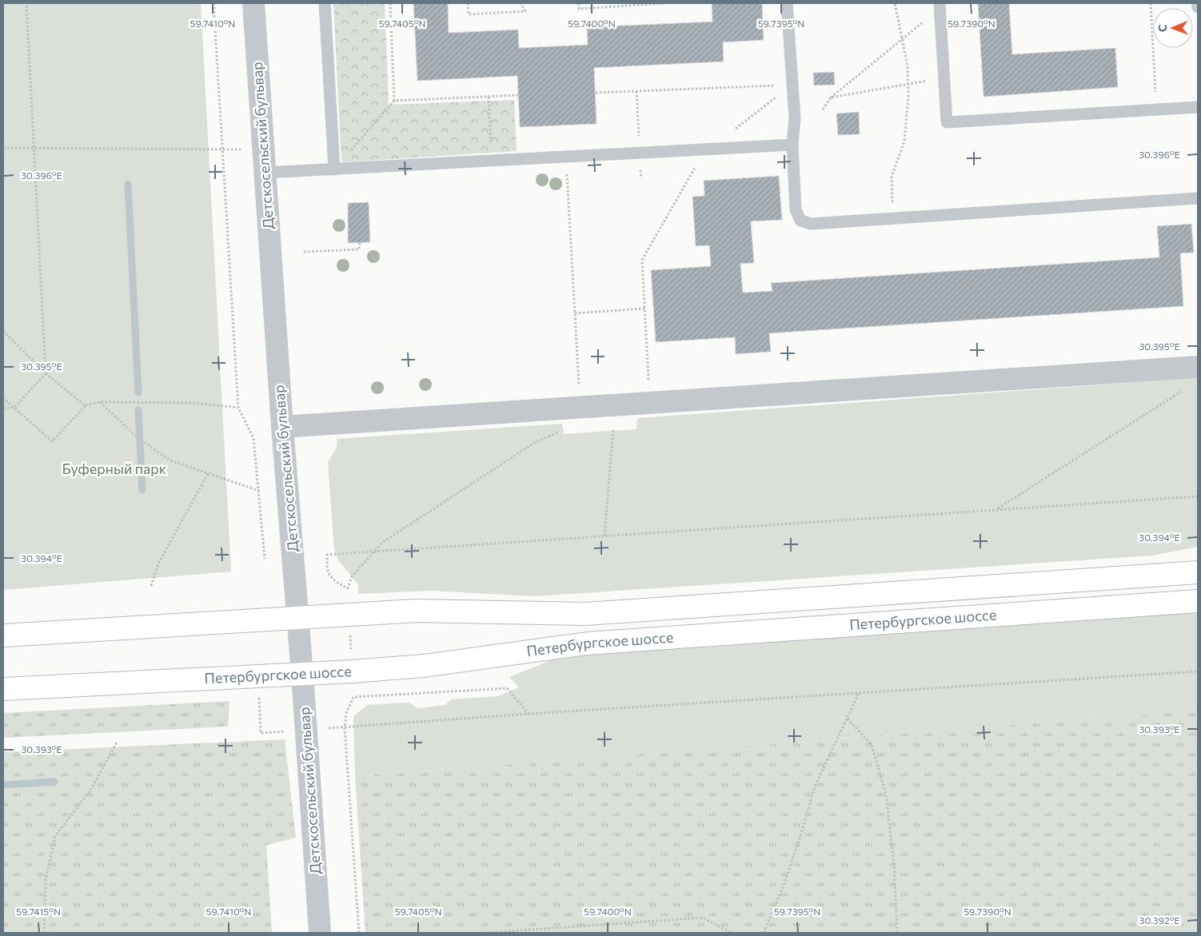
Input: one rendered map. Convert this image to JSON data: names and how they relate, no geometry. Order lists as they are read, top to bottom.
{
  "streets": {
    "main road": ["Петербургское шоссе"],
    "street": ["Детскосельский бульвар"]
  },
  "crossings": [
    ["Детскосельский бульвар", "Петербургское шоссе"]
  ],
  "parks": ["Буферный парк"],
  "north": "left",
  "coordinates": [
    "59.7410°N",
    "59.7405°N",
    "59.7400°N",
    "59.7395°N",
    "59.7390°N",
    "30.396°E",
    "30.395°E",
    "30.394°E",
    "30.393°E",
    "59.7415°N",
    "30.392°E"
  ]
}
